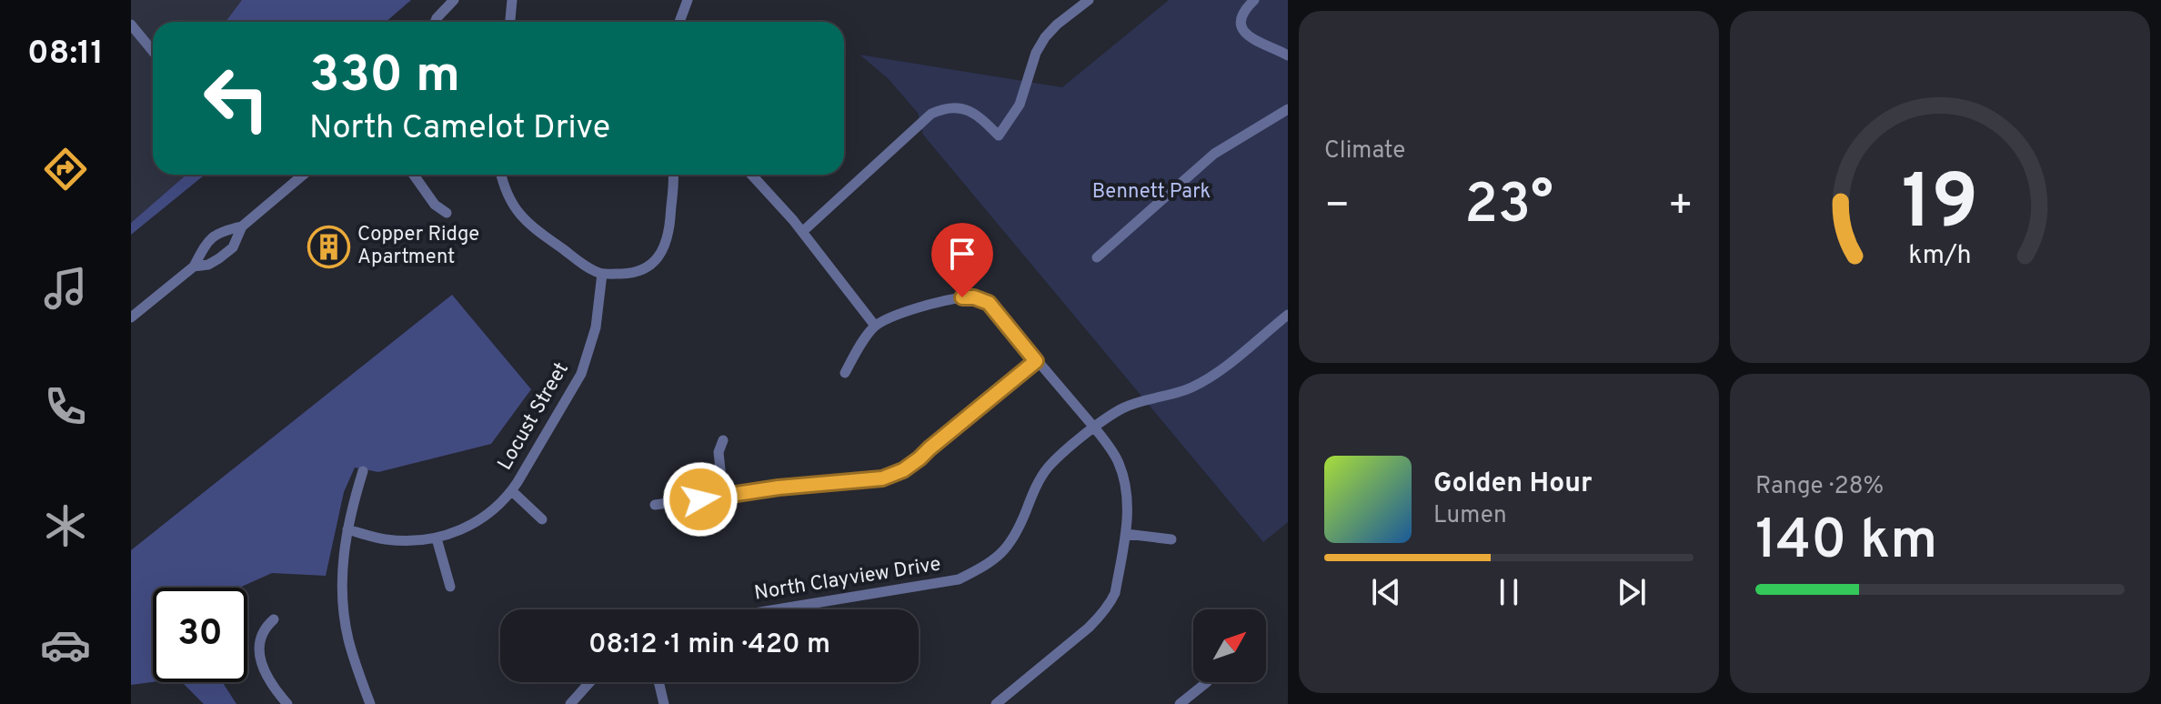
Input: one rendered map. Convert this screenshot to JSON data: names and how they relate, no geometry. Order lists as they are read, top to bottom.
{
  "streets": {
    "street": ["Locust Street", "North Clayview Drive"]
  },
  "parks": ["Bennett Park"],
  "places": {
    "building": ["Copper Ridge Apartment"]
  },
  "north": "top right",
  "page": {
    "tabs": "08:11",
    "tile": [
      "Climate",
      ["Range · 28%", "140 km"]
    ],
    "turn": ["330 m", "North Camelot Drive"],
    "heat": ["−", "23°", "+"],
    "song": ["Golden Hour", "Lumen"],
    "limit": "30",
    "trip": "08:12 · 1 min · 420 m",
    "gauge": ["19", "km/h"]
  }
}
